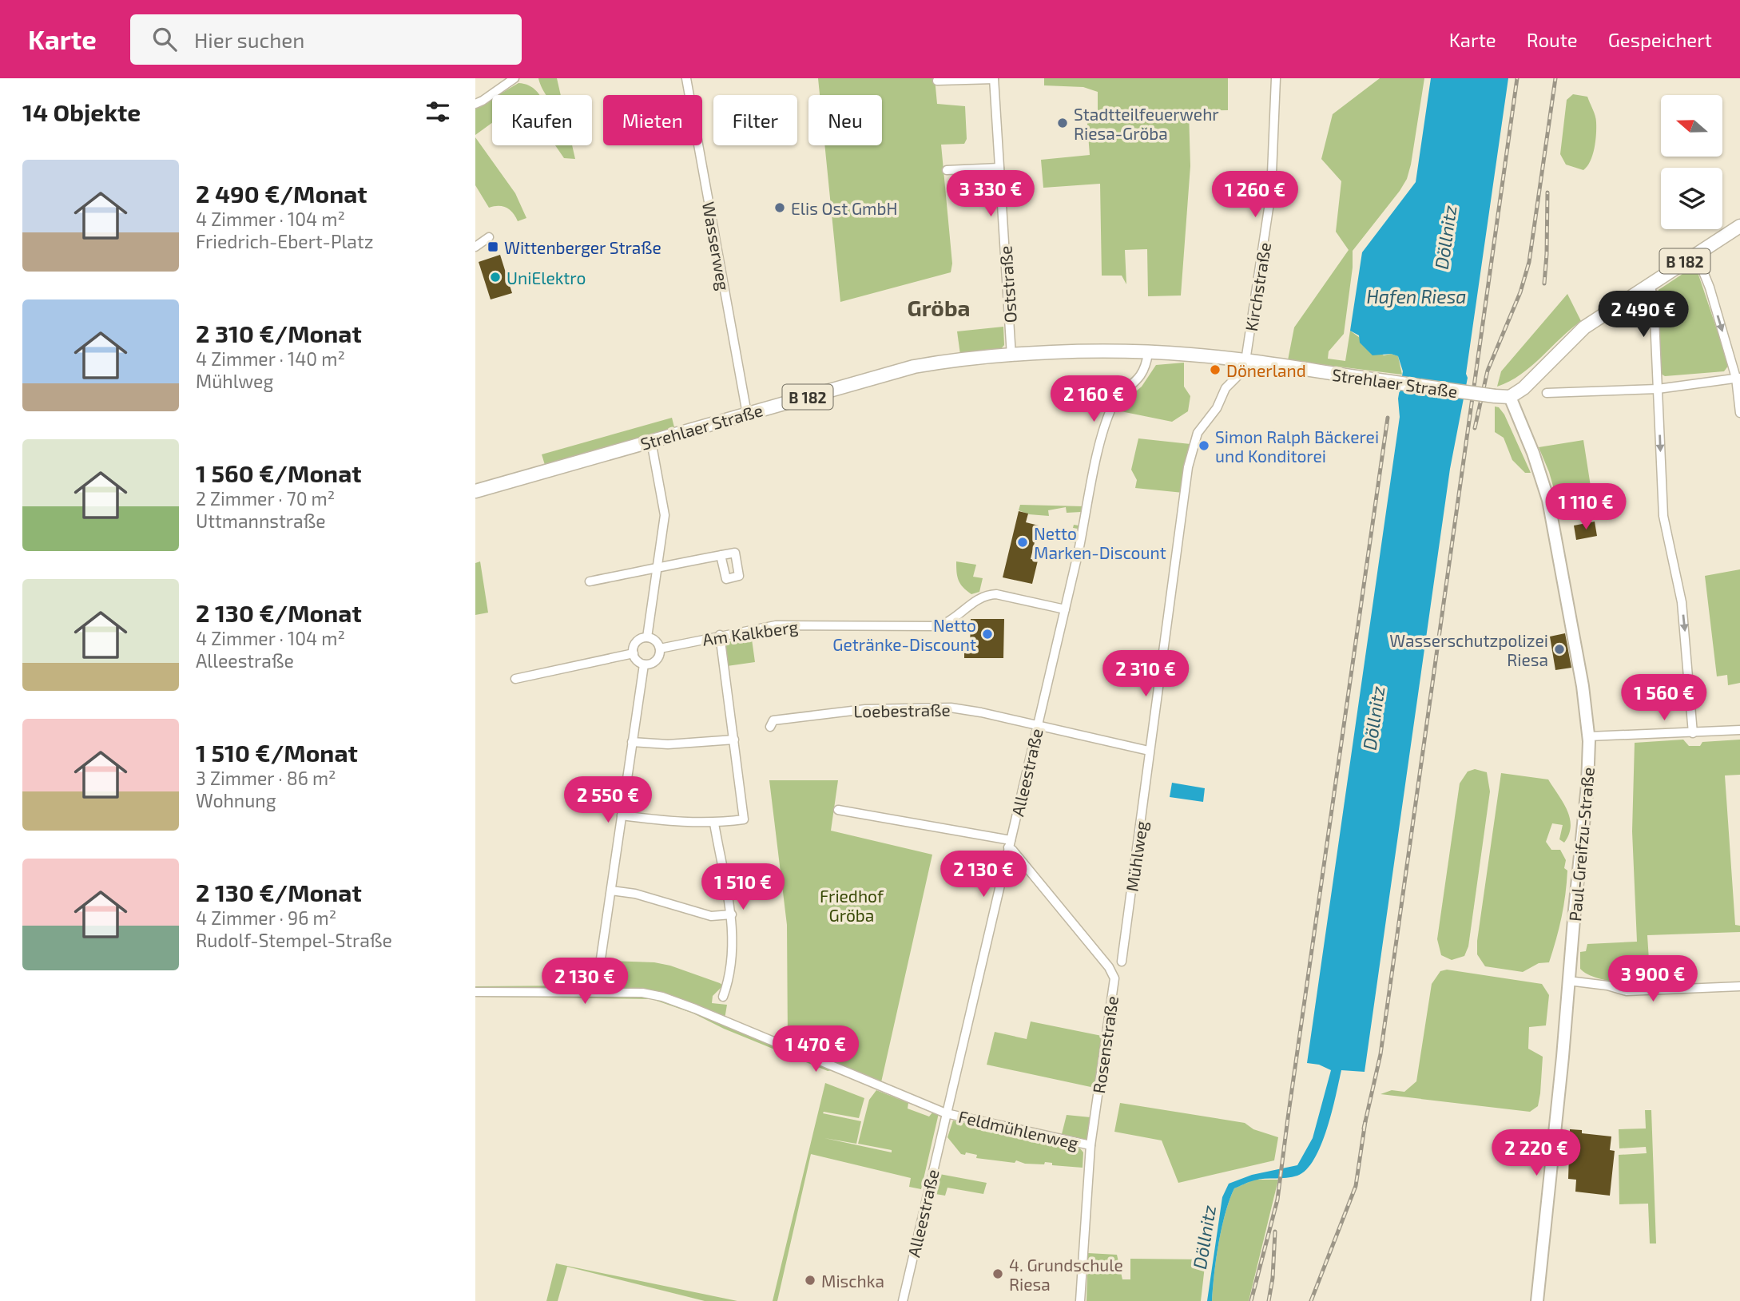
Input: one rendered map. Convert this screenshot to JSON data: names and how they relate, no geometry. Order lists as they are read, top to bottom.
{
  "streets": {
    "main road": ["B 182", "Strehlaer Straße", "Paul-Greifzu-Straße"],
    "street": [
      "Wasserweg",
      "Oststraße",
      "Kirchstraße",
      "Am Kalkberg",
      "Loebestraße",
      "Alleestraße",
      "Mühlweg",
      "Rosenstraße",
      "Feldmühlenweg"
    ]
  },
  "crossings": [
    ["Wasserweg", "Strehlaer Straße"],
    ["B 182", "Strehlaer Straße"],
    ["B 182", "Paul-Greifzu-Straße"],
    ["Oststraße", "Strehlaer Straße"],
    ["Kirchstraße", "Strehlaer Straße"],
    ["Kirchstraße", "Mühlweg"],
    ["Strehlaer Straße", "Alleestraße"],
    ["Strehlaer Straße", "Paul-Greifzu-Straße"],
    ["Strehlaer Straße", "Mühlweg"],
    ["Am Kalkberg", "Alleestraße"],
    ["Loebestraße", "Alleestraße"],
    ["Alleestraße", "Rosenstraße"],
    ["Alleestraße", "Feldmühlenweg"],
    ["Rosenstraße", "Feldmühlenweg"]
  ],
  "districts": ["Gröba"],
  "water": ["Döllnitz", "Hafen Riesa"],
  "parks": ["Friedhof Gröba"],
  "places": {
    "other": [
      "Stadtteilfeuerwehr Riesa-Gröba",
      "Elis Ost GmbH",
      "UniElektro",
      "Dönerland",
      "Simon Ralph Bäckerei und Konditorei",
      "Netto Marken-Discount",
      "Netto Getränke-Discount",
      "Wasserschutzpolizei Riesa",
      "4. Grundschule Riesa",
      "Mischka"
    ],
    "transit": ["Wittenberger Straße"]
  },
  "north": "left",
  "page": {
    "header": "Karte",
    "search": "Hier suchen",
    "nav": ["Karte", "Route", "Gespeichert"],
    "heading": "14 Objekte",
    "chip": [
      "Kaufen",
      "Mieten",
      "Filter",
      "Neu"
    ],
    "list": [
      {
        "name": "2 490 €/Monat",
        "note": "4 Zimmer · 104 m² · Friedrich-Ebert-Platz"
      },
      {
        "name": "2 310 €/Monat",
        "note": "4 Zimmer · 140 m² · Mühlweg"
      },
      {
        "name": "1 560 €/Monat",
        "note": "2 Zimmer · 70 m² · Uttmannstraße"
      },
      {
        "name": "2 130 €/Monat",
        "note": "4 Zimmer · 104 m² · Alleestraße"
      },
      {
        "name": "1 510 €/Monat",
        "note": "3 Zimmer · 86 m² · Wohnung"
      },
      {
        "name": "2 130 €/Monat",
        "note": "4 Zimmer · 96 m² · Rudolf-Stempel-Straße"
      }
    ],
    "price": [
      "3 330 €",
      "1 260 €",
      "2 490 €",
      "2 160 €",
      "1 110 €",
      "2 310 €",
      "1 560 €",
      "2 550 €",
      "2 130 €",
      "1 510 €",
      "3 900 €",
      "2 130 €",
      "1 470 €",
      "2 220 €"
    ]
  }
}
